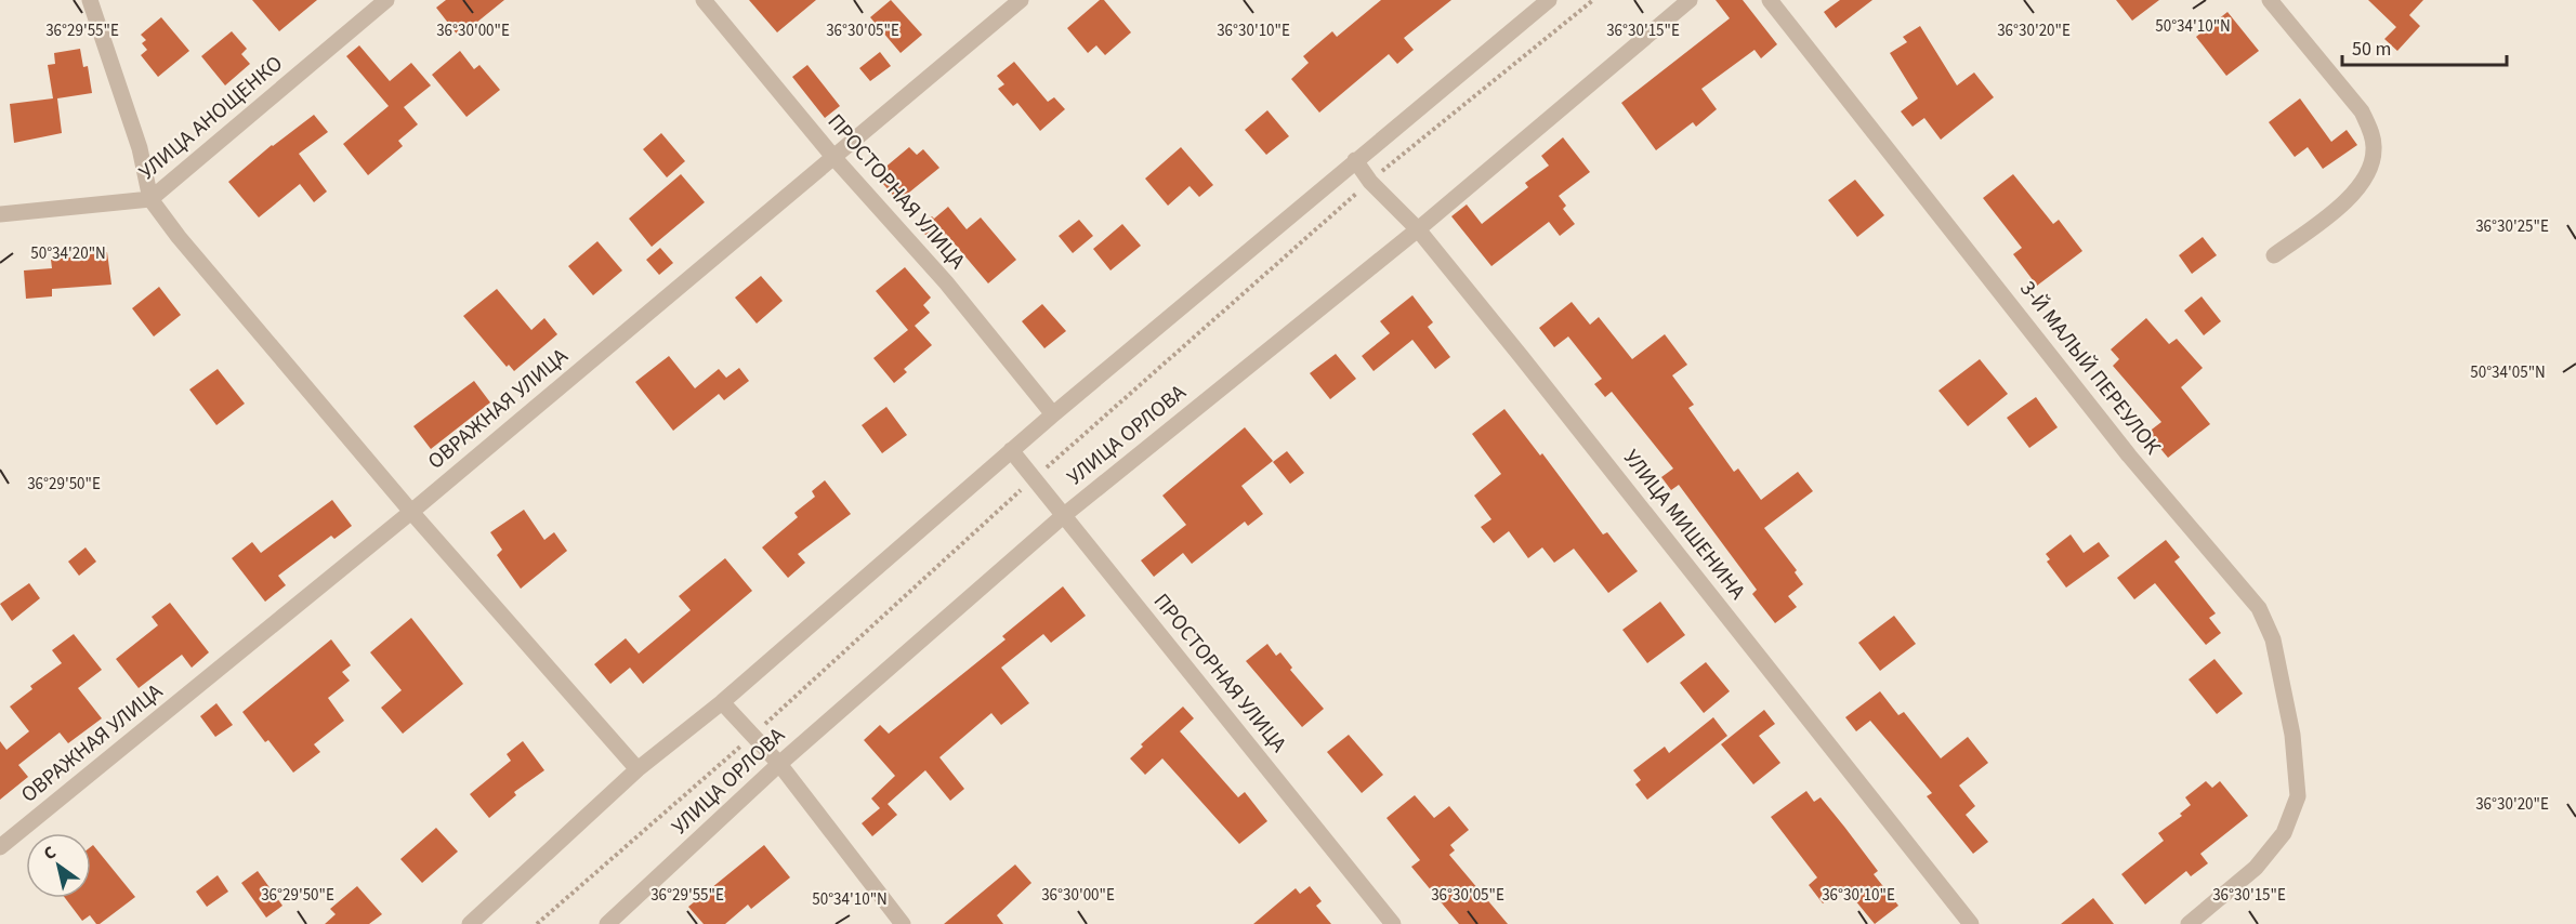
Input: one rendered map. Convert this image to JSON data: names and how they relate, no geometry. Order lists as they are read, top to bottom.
{
  "streets": {
    "street": [
      "УЛИЦА АНОЩЕНКО",
      "ПРОСТОРНАЯ УЛИЦА",
      "3-Й МАЛЫЙ ПЕРЕУЛОК",
      "ОВРАЖНАЯ УЛИЦА",
      "УЛИЦА ОРЛОВА",
      "УЛИЦА МИШЕНИНА"
    ]
  },
  "crossings": [
    ["ПРОСТОРНАЯ УЛИЦА", "ОВРАЖНАЯ УЛИЦА"],
    ["ПРОСТОРНАЯ УЛИЦА", "УЛИЦА ОРЛОВА"],
    ["УЛИЦА ОРЛОВА", "УЛИЦА МИШЕНИНА"]
  ],
  "scale_bar": "50 m",
  "north": "top left",
  "coordinates": [
    "50°34'10\"N",
    "36°29'55\"E",
    "36°30'00\"E",
    "36°30'05\"E",
    "36°30'10\"E",
    "36°30'15\"E",
    "36°30'20\"E",
    "36°30'25\"E",
    "50°34'20\"N",
    "50°34'05\"N",
    "36°29'50\"E"
  ]
}
